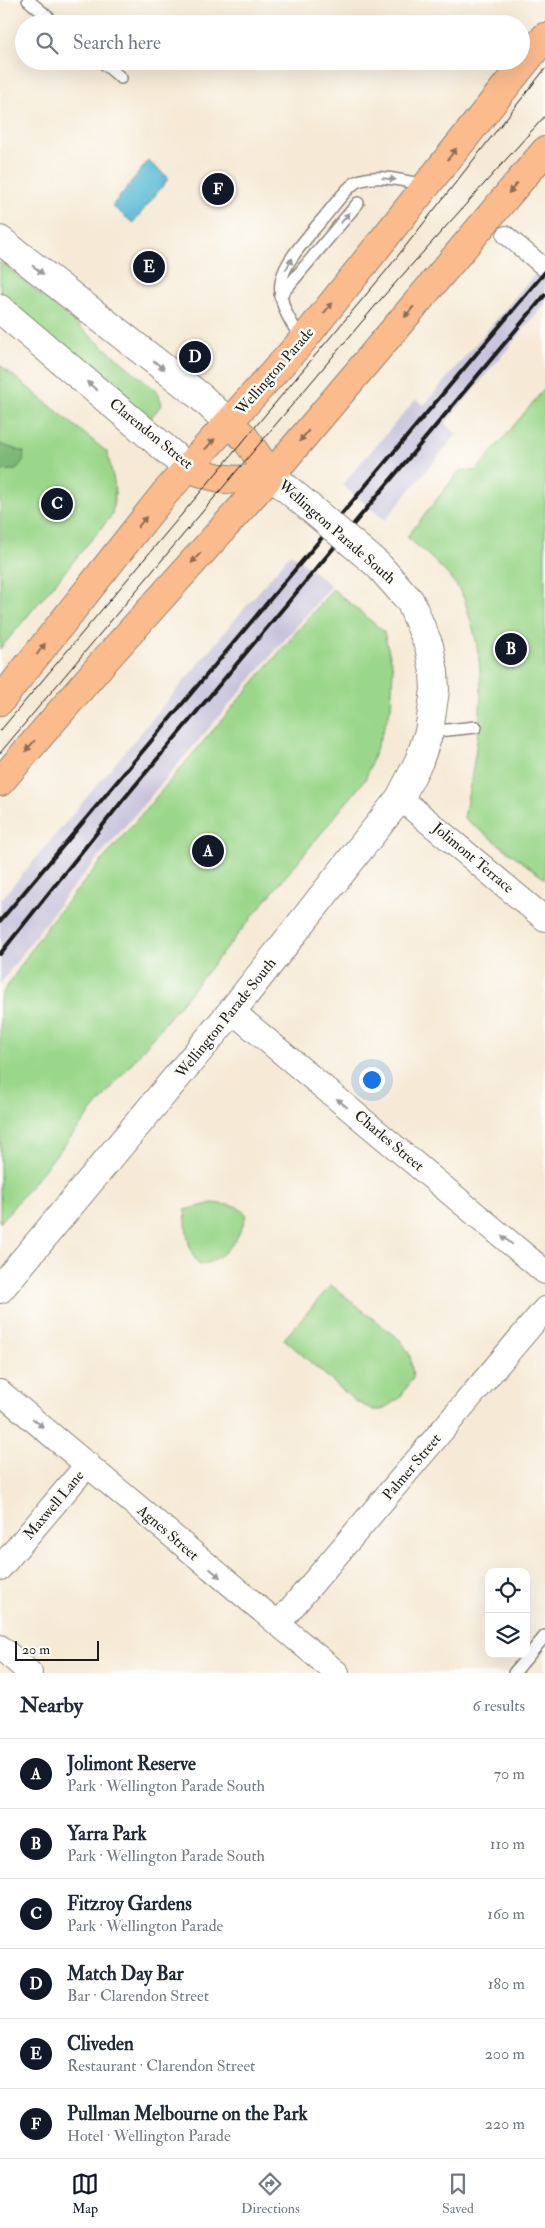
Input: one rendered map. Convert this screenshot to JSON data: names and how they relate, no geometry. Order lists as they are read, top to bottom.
{
  "streets": {
    "main road": ["Wellington Parade", "Clarendon Street"],
    "street": [
      "Wellington Parade South",
      "Jolimont Terrace",
      "Charles Street",
      "Palmer Street",
      "Maxwell Lane",
      "Agnes Street"
    ]
  },
  "crossings": [
    ["Wellington Parade", "Clarendon Street"],
    ["Clarendon Street", "Wellington Parade South"],
    ["Wellington Parade South", "Jolimont Terrace"],
    ["Wellington Parade South", "Charles Street"],
    ["Palmer Street", "Agnes Street"],
    ["Maxwell Lane", "Agnes Street"]
  ],
  "one_way": ["Clarendon Street", "Charles Street", "Agnes Street"],
  "scale_bar": "20 m",
  "page": {
    "search": "Search here",
    "pins": [
      "F",
      "E",
      "D",
      "C",
      "B",
      "A"
    ],
    "scale": "20 m",
    "heading": ["Nearby", "6 results"],
    "list": [
      {
        "mark": "A",
        "name": "Jolimont Reserve",
        "note": "Park · Wellington Parade South",
        "value": "70 m"
      },
      {
        "mark": "B",
        "name": "Yarra Park",
        "note": "Park · Wellington Parade South",
        "value": "110 m"
      },
      {
        "mark": "C",
        "name": "Fitzroy Gardens",
        "note": "Park · Wellington Parade",
        "value": "160 m"
      },
      {
        "mark": "D",
        "name": "Match Day Bar",
        "note": "Bar · Clarendon Street",
        "value": "180 m"
      },
      {
        "mark": "E",
        "name": "Cliveden",
        "note": "Restaurant · Clarendon Street",
        "value": "200 m"
      },
      {
        "mark": "F",
        "name": "Pullman Melbourne on the Park",
        "note": "Hotel · Wellington Parade",
        "value": "220 m"
      }
    ],
    "nav": ["Map", "Directions", "Saved"]
  }
}
